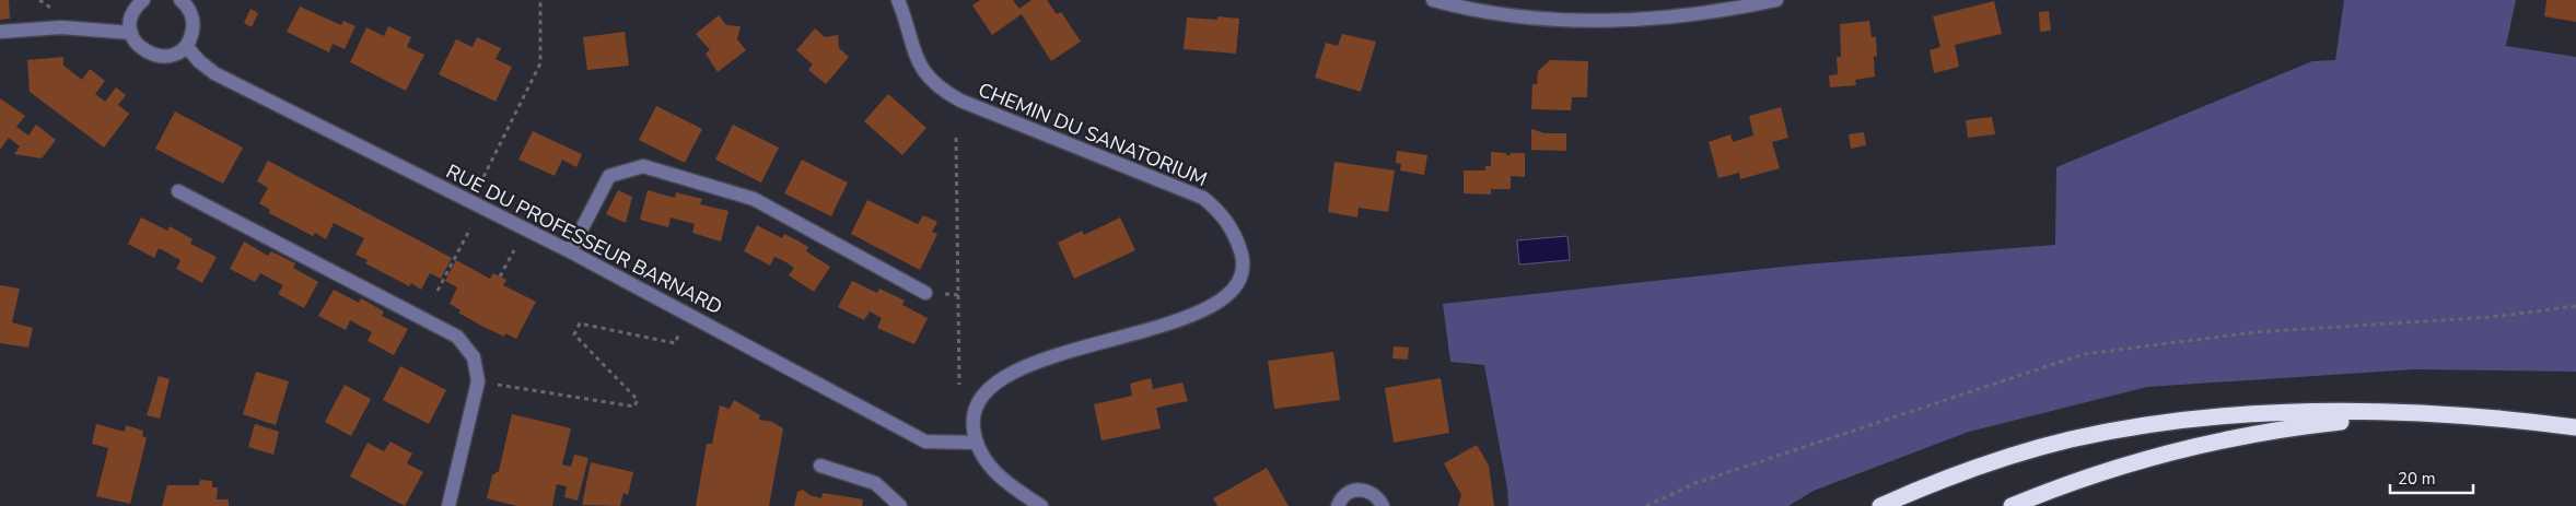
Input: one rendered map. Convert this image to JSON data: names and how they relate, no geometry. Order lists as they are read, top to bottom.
{
  "streets": {
    "street": ["CHEMIN DU SANATORIUM", "RUE DU PROFESSEUR BARNARD"]
  },
  "crossings": [
    ["CHEMIN DU SANATORIUM", "RUE DU PROFESSEUR BARNARD"]
  ],
  "scale_bar": "20 m"
}
